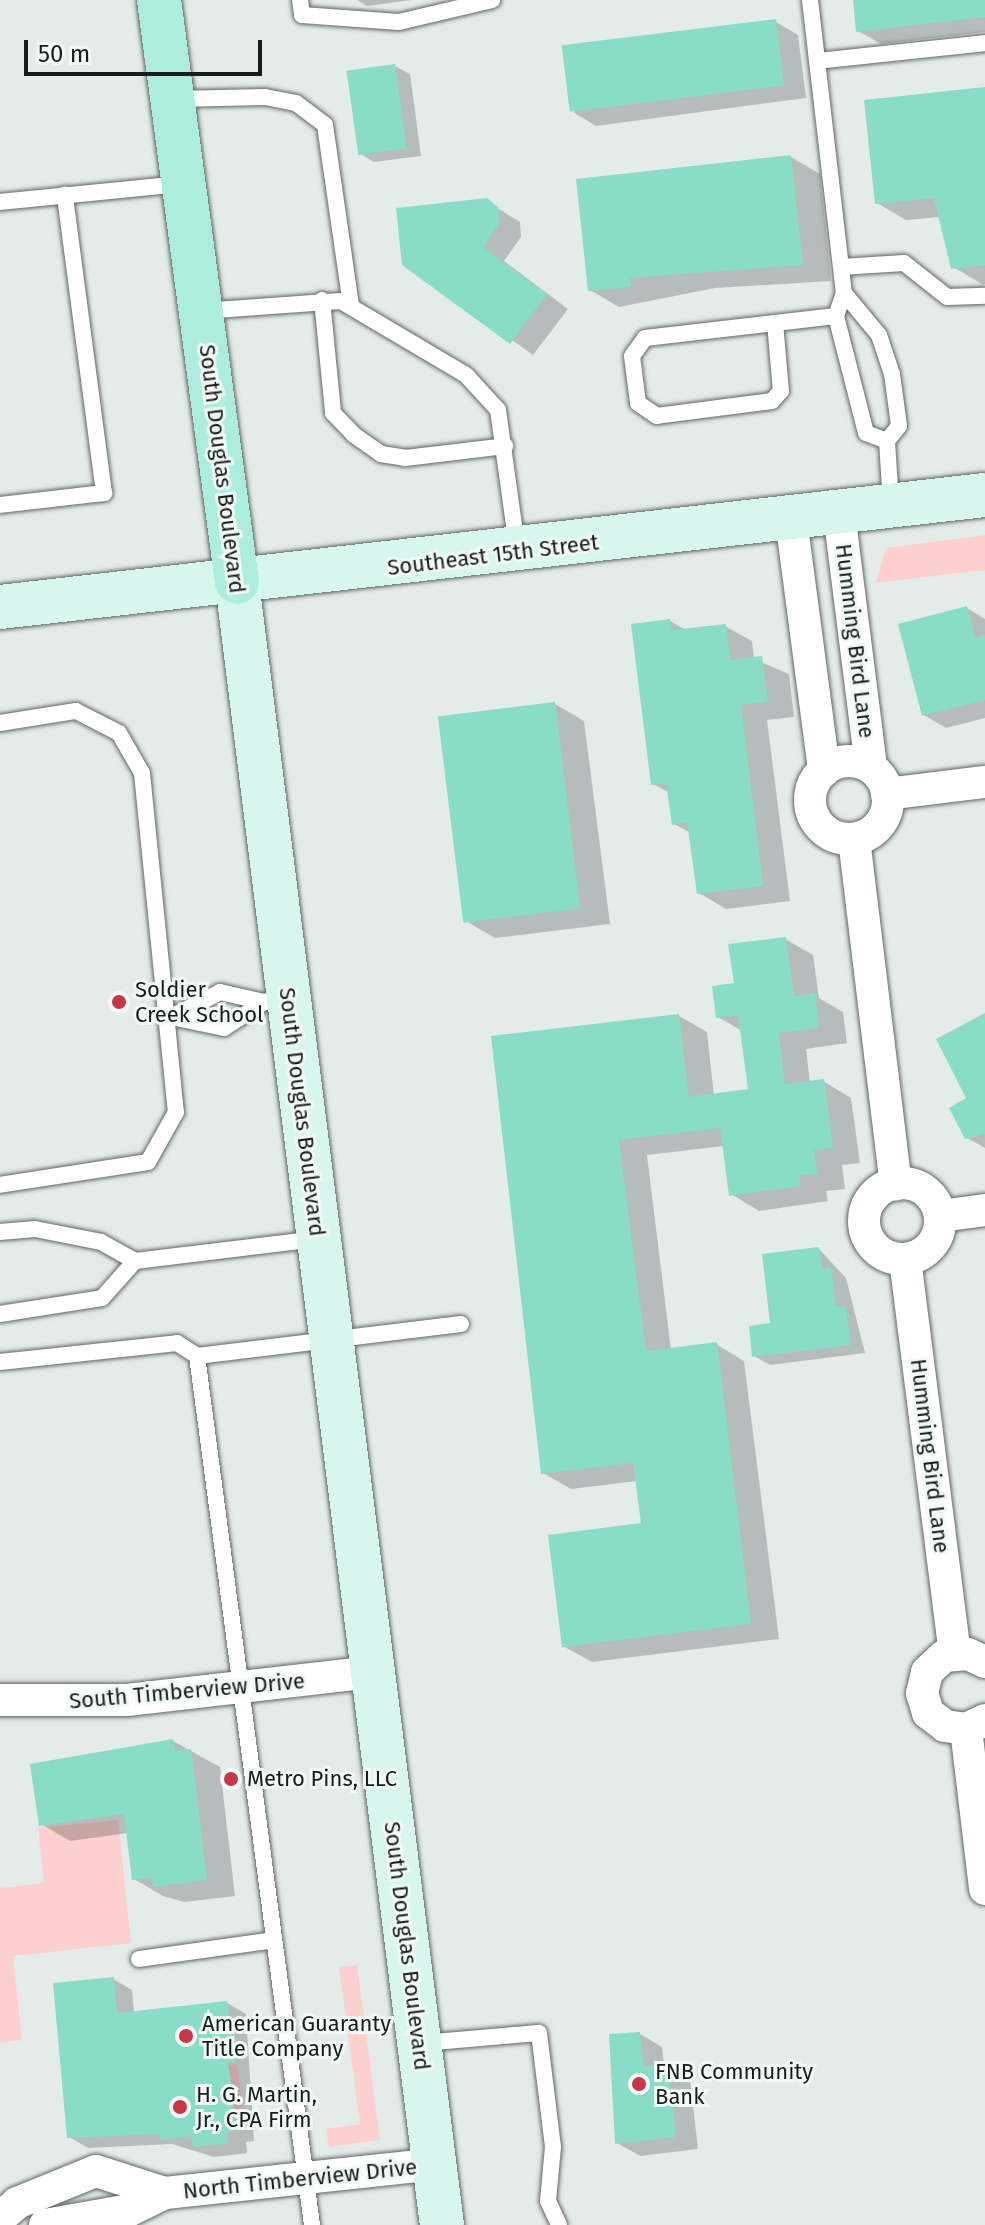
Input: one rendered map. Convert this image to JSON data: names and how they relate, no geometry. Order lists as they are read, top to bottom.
{
  "streets": {
    "main road": ["South Douglas Boulevard", "Southeast 15th Street"],
    "street": ["Humming Bird Lane", "South Timberview Drive", "North Timberview Drive"]
  },
  "crossings": [
    ["South Douglas Boulevard", "Southeast 15th Street"],
    ["South Douglas Boulevard", "South Timberview Drive"],
    ["South Douglas Boulevard", "North Timberview Drive"],
    ["Southeast 15th Street", "Humming Bird Lane"]
  ],
  "places": [
    "Soldier Creek School",
    "Metro Pins, LLC",
    "American Guaranty Title Company",
    "FNB Community Bank",
    "H. G. Martin, Jr., CPA Firm"
  ],
  "scale_bar": "50 m"
}
